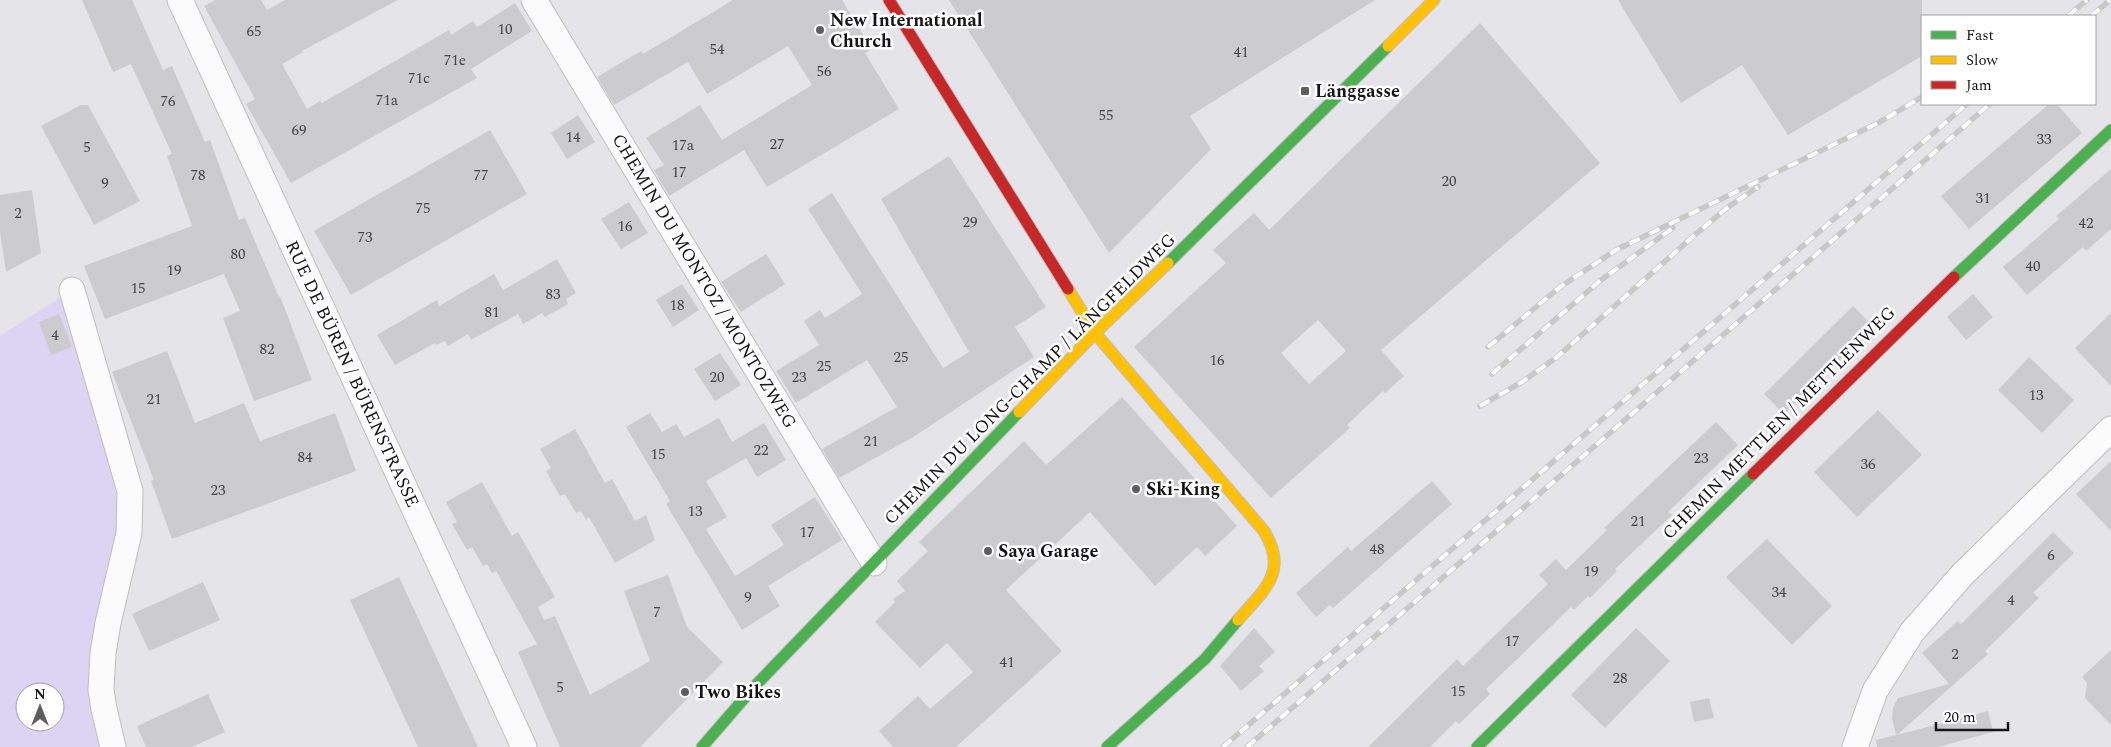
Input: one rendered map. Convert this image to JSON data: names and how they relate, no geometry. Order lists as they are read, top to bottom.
{
  "streets": {
    "street": [
      "CHEMIN DU MONTOZ / MONTOZWEG",
      "RUE DE BÜREN / BÜRENSTRASSE",
      "CHEMIN DU LONG-CHAMP / LÄNGFELDWEG",
      "CHEMIN METTLEN / METTLENWEG"
    ]
  },
  "crossings": [
    ["CHEMIN DU MONTOZ / MONTOZWEG", "CHEMIN DU LONG-CHAMP / LÄNGFELDWEG"]
  ],
  "places": {
    "other": [
      "New International Church",
      "Ski-King",
      "Saya Garage",
      "Two Bikes"
    ],
    "transit": ["Länggasse"]
  },
  "house_numbers": [
    "10",
    "65",
    "54",
    "41",
    "71e",
    "56",
    "71c",
    "71a",
    "76",
    "55",
    "69",
    "14",
    "33",
    "27",
    "17a",
    "5",
    "17",
    "78",
    "77",
    "20",
    "9",
    "31",
    "75",
    "2",
    "29",
    "42",
    "16",
    "73",
    "80",
    "40",
    "19",
    "15",
    "83",
    "18",
    "81",
    "4",
    "82",
    "25",
    "16",
    "25",
    "20",
    "23",
    "13",
    "21",
    "21",
    "22",
    "15",
    "84",
    "23",
    "36",
    "23",
    "13",
    "21",
    "17",
    "48",
    "6",
    "19",
    "34",
    "9",
    "4",
    "7",
    "17",
    "2",
    "41",
    "28",
    "5",
    "15"
  ],
  "legend": ["Fast", "Slow", "Jam"],
  "scale_bar": "20 m",
  "north": "top"
}
